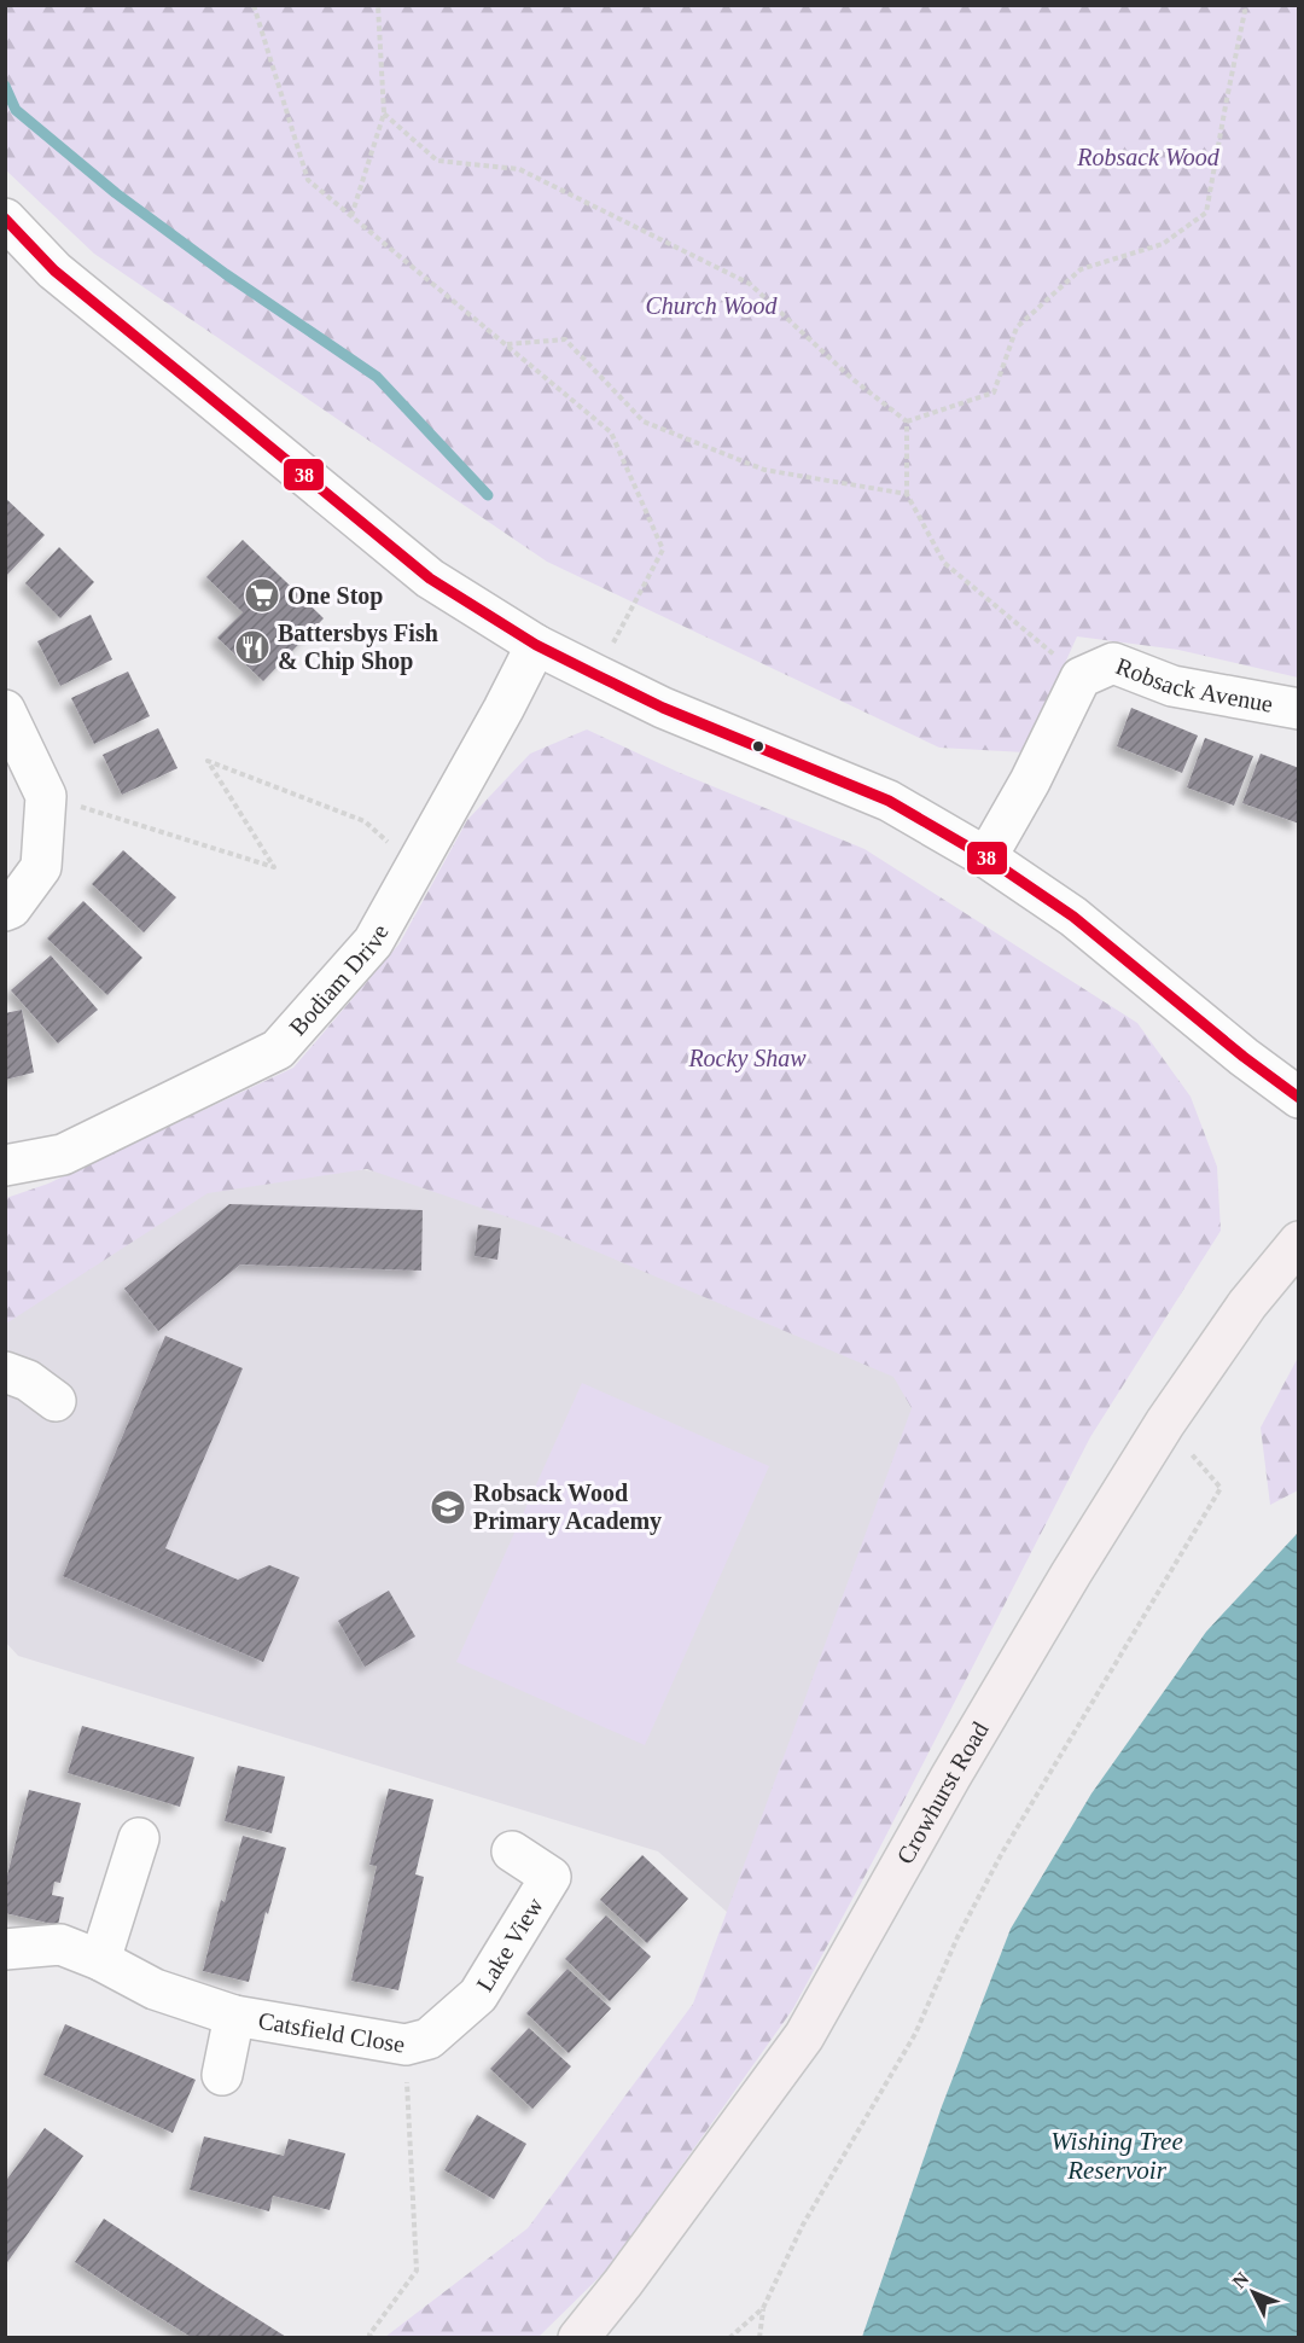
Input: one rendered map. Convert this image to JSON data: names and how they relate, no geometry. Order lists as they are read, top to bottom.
{
  "streets": {
    "main road": ["Crowhurst Road"],
    "street": [
      "Robsack Avenue",
      "Bodiam Drive",
      "Lake View",
      "Catsfield Close"
    ]
  },
  "crossings": [
    ["Lake View", "Catsfield Close"]
  ],
  "water": ["Wishing Tree Reservoir"],
  "parks": ["Robsack Wood", "Church Wood", "Rocky Shaw"],
  "places": {
    "supermarket": ["One Stop"],
    "restaurant": ["Battersbys Fish & Chip Shop"],
    "school or university": ["Robsack Wood Primary Academy"]
  },
  "lines": ["transit line 38"],
  "north": "top left"
}
